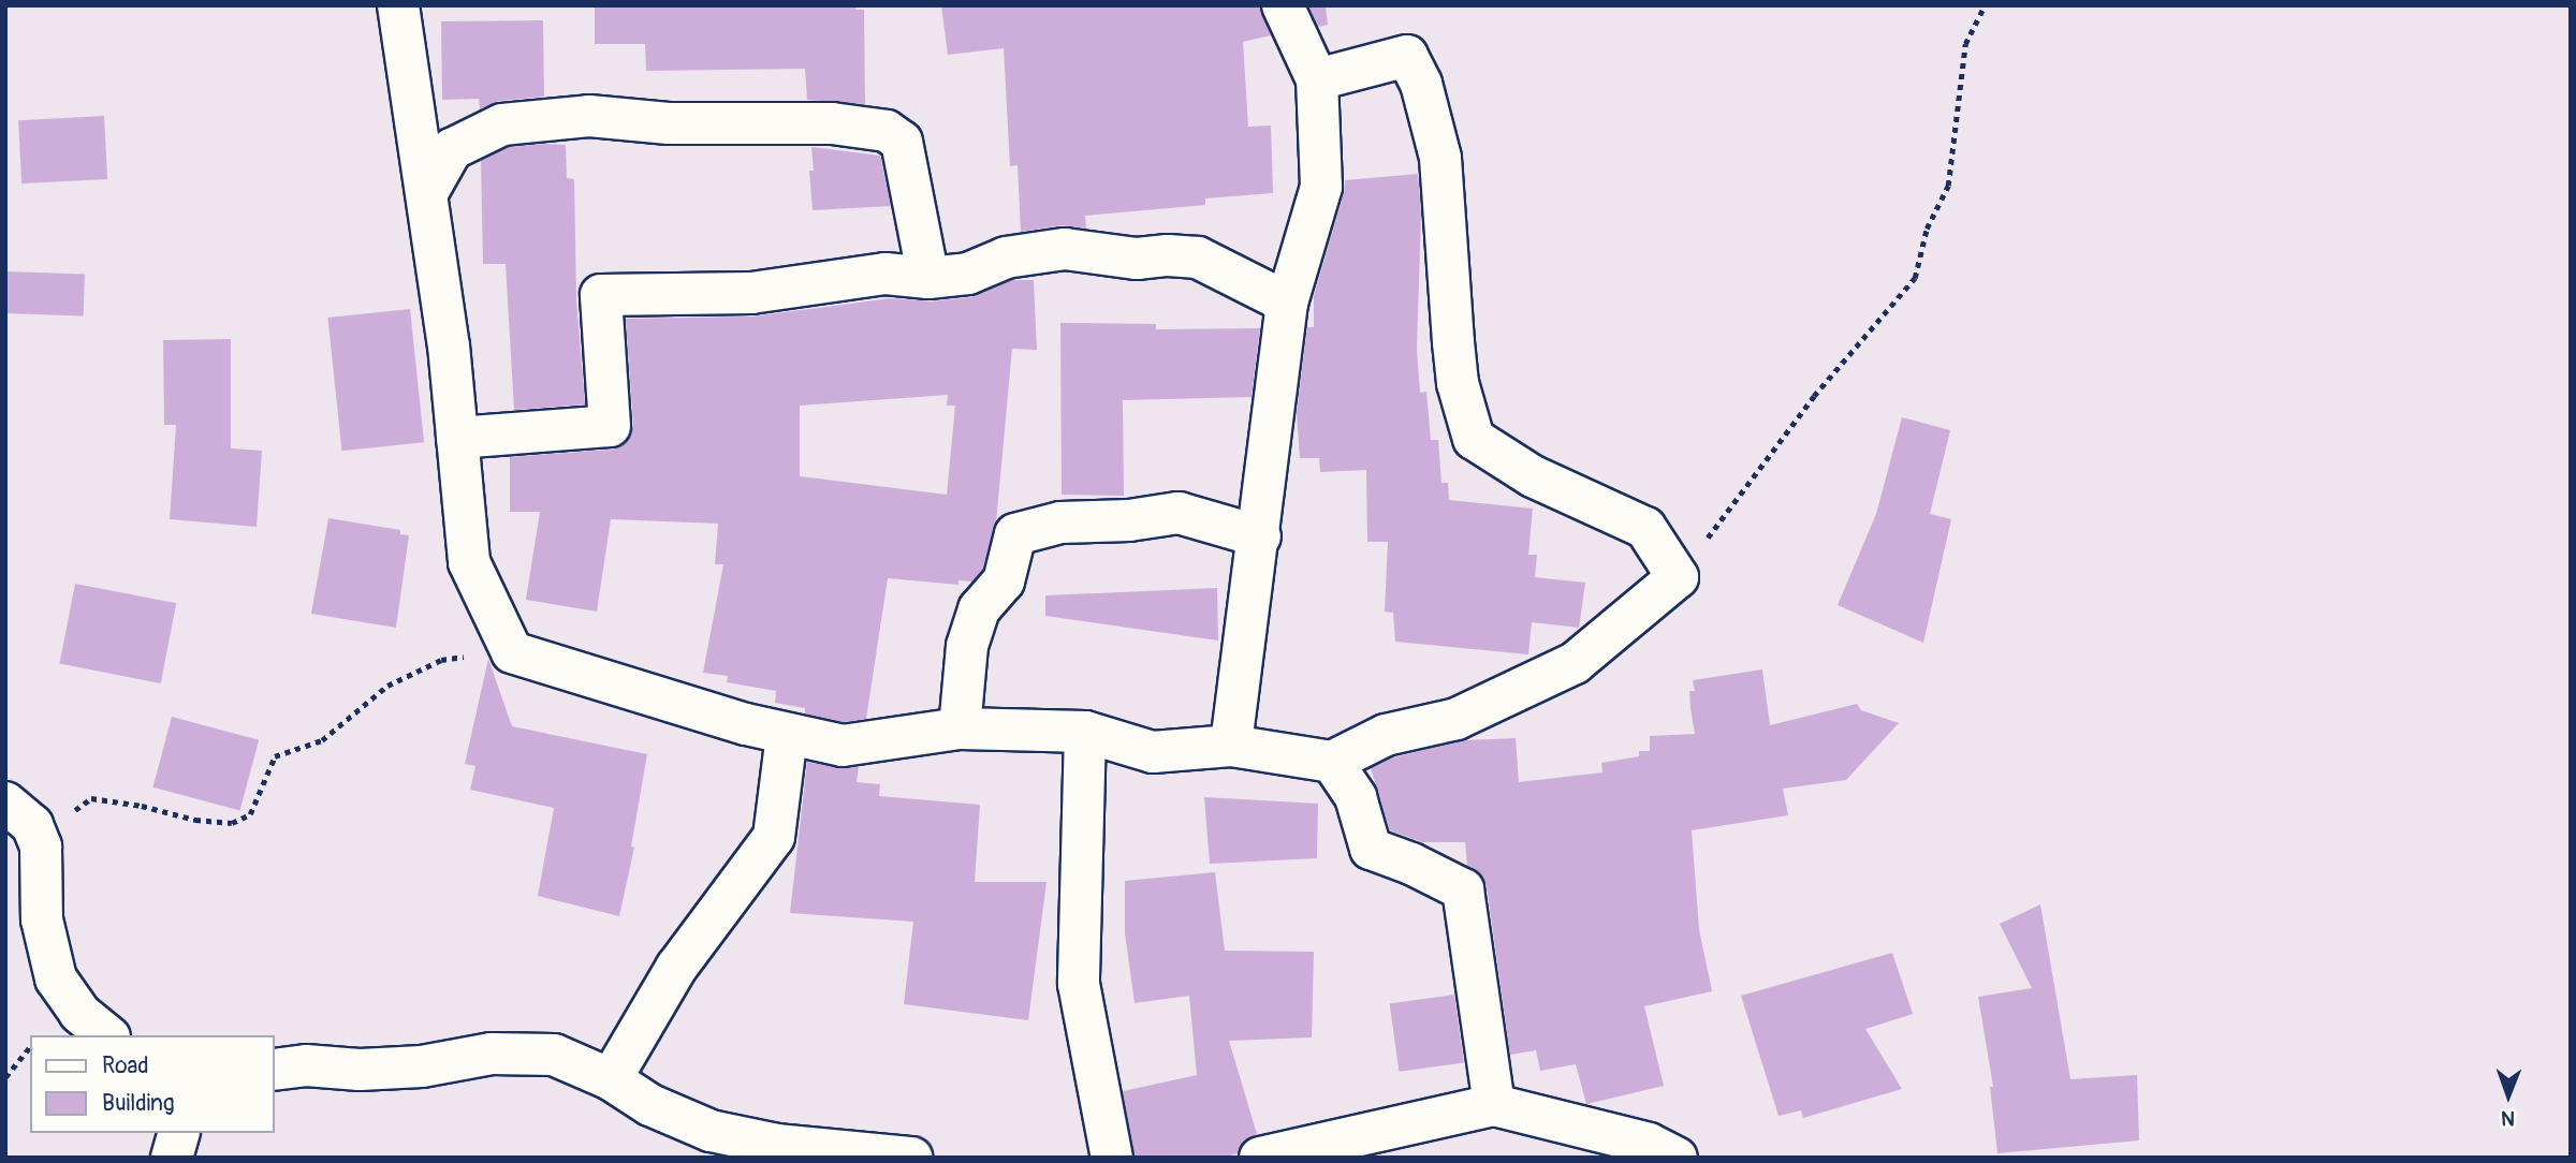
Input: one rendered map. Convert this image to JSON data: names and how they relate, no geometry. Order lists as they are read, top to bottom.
{
  "legend": ["Road", "Building"],
  "north": "bottom"
}
